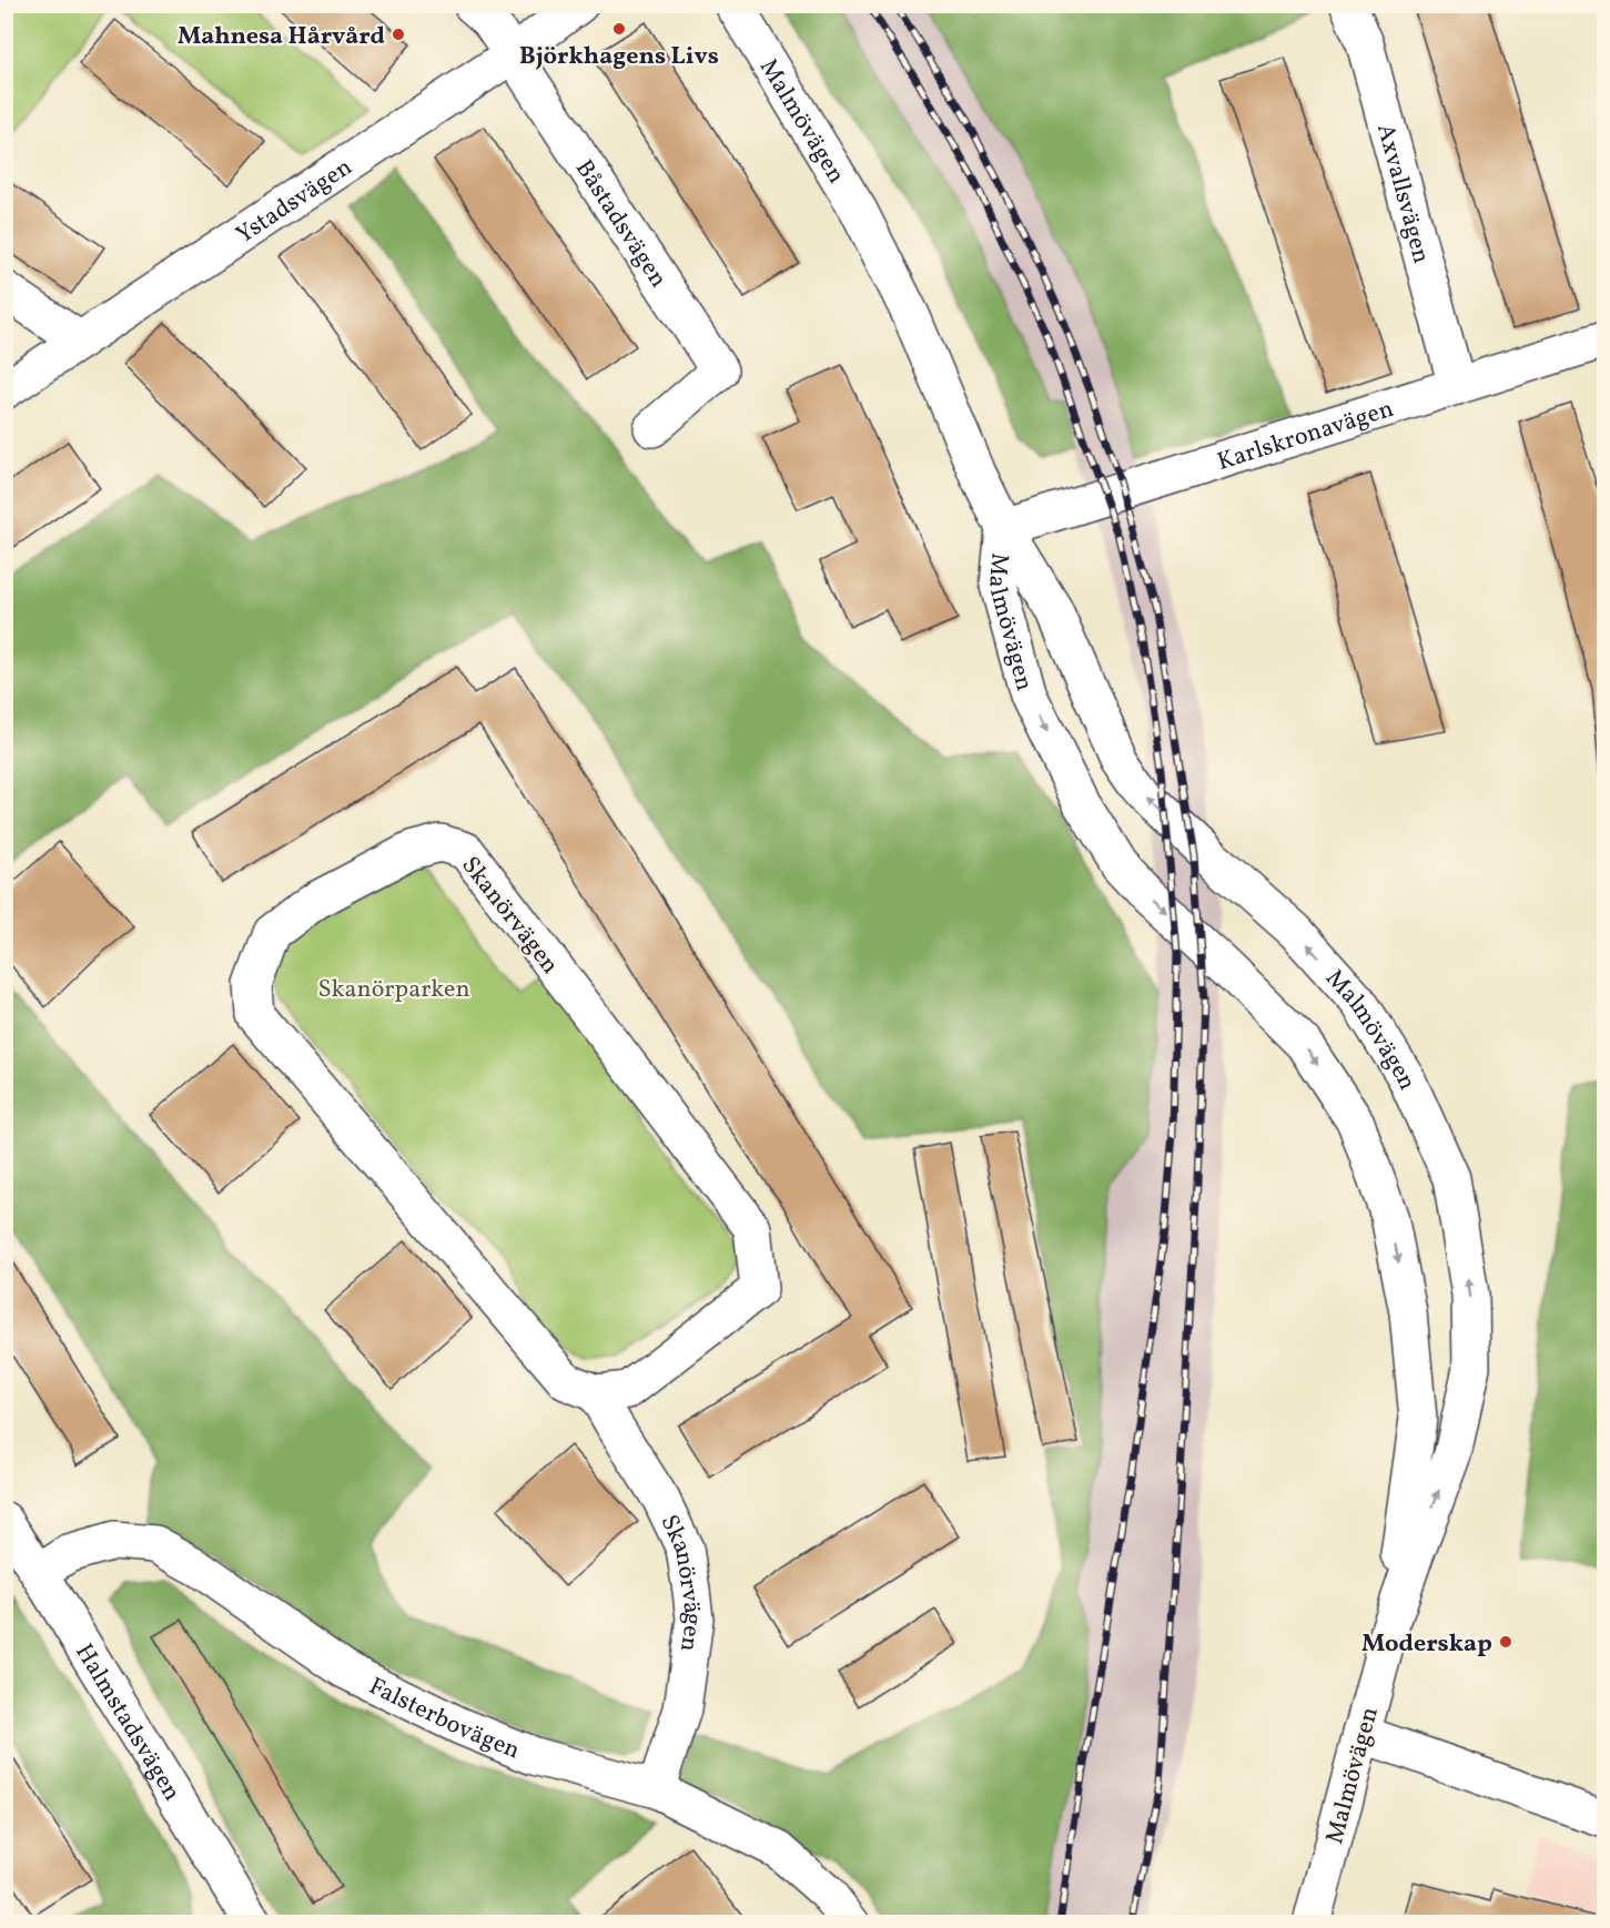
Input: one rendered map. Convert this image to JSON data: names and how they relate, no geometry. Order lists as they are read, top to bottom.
{
  "streets": {
    "street": [
      "Malmövägen",
      "Axvallsvägen",
      "Ystadsvägen",
      "Båstadsvägen",
      "Karlskronavägen",
      "Skanörvägen",
      "Falsterbovägen",
      "Halmstadsvägen"
    ]
  },
  "crossings": [
    ["Malmövägen", "Karlskronavägen"],
    ["Axvallsvägen", "Karlskronavägen"],
    ["Ystadsvägen", "Båstadsvägen"],
    ["Skanörvägen", "Falsterbovägen"],
    ["Falsterbovägen", "Halmstadsvägen"]
  ],
  "parks": ["Skanörparken"],
  "places": ["Björkhagens Livs", "Mahnesa Hårvård", "Moderskap"]
}
